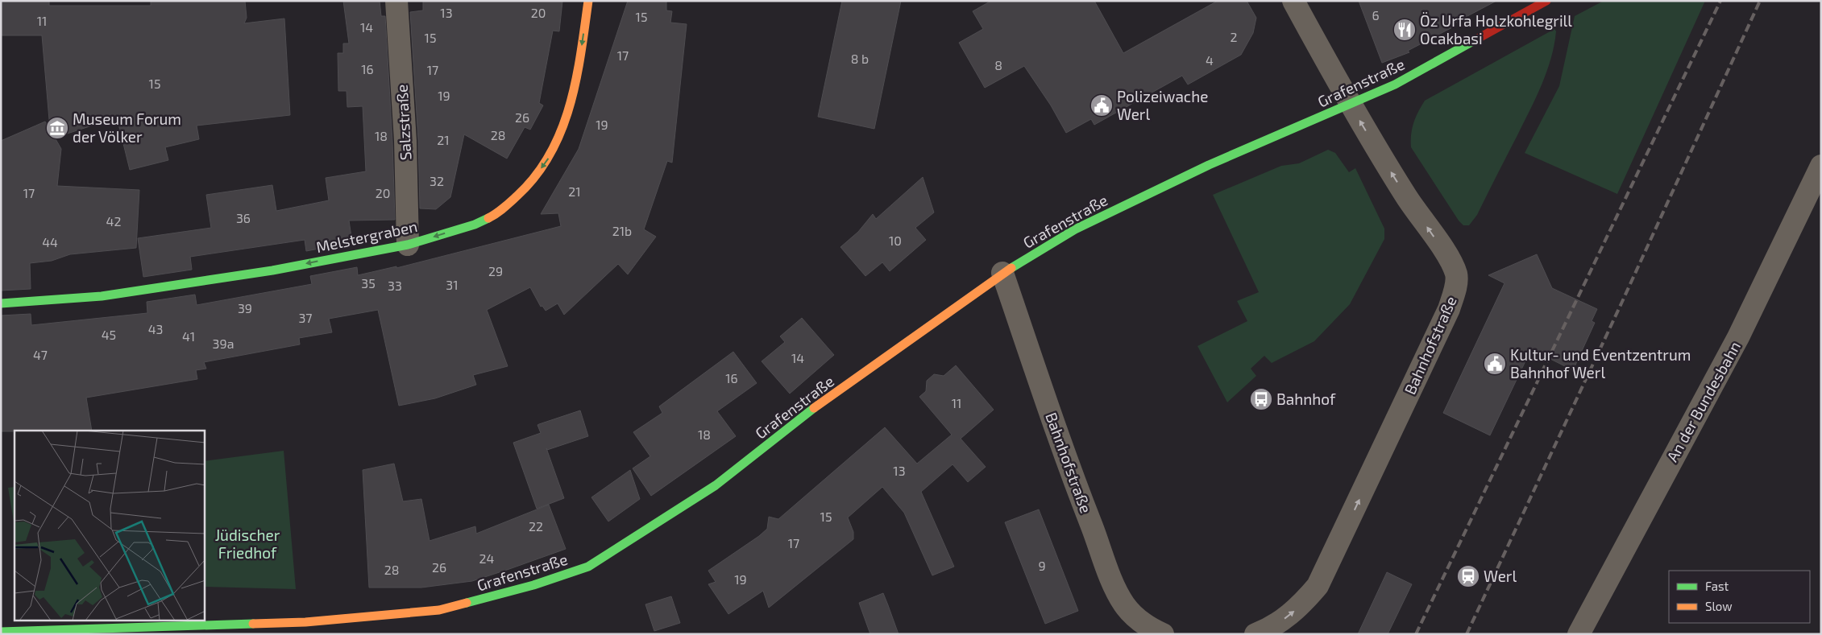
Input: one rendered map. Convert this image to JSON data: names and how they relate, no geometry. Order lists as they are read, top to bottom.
{
  "streets": {
    "street": [
      "Grafenstraße",
      "Salzstraße",
      "Melstergraben",
      "Bahnhofstraße",
      "An der Bundesbahn"
    ]
  },
  "crossings": [
    ["Grafenstraße", "Bahnhofstraße"],
    ["Salzstraße", "Melstergraben"]
  ],
  "one_way": ["Melstergraben", "Bahnhofstraße"],
  "parks": ["Jüdischer Friedhof"],
  "places": {
    "restaurant": ["Öz Urfa Holzkohlegrill Ocakbasi"],
    "public building": ["Polizeiwache Werl", "Kultur- und Eventzentrum Bahnhof Werl"],
    "museum": ["Museum Forum der Völker"],
    "bus stop": ["Bahnhof"],
    "station": ["Werl"]
  },
  "house_numbers": [
    "13",
    "20",
    "6",
    "15",
    "11",
    "14",
    "2",
    "15",
    "17",
    "8 b",
    "4",
    "8",
    "16",
    "17",
    "15",
    "19",
    "26",
    "19",
    "28",
    "18",
    "21",
    "32",
    "21",
    "17",
    "20",
    "36",
    "42",
    "21b",
    "10",
    "44",
    "29",
    "35",
    "31",
    "33",
    "39",
    "37",
    "43",
    "45",
    "41",
    "39a",
    "47",
    "14",
    "16",
    "11",
    "18",
    "13",
    "15",
    "22",
    "17",
    "24",
    "9",
    "26",
    "28",
    "19"
  ],
  "legend": ["Fast", "Slow"]
}
